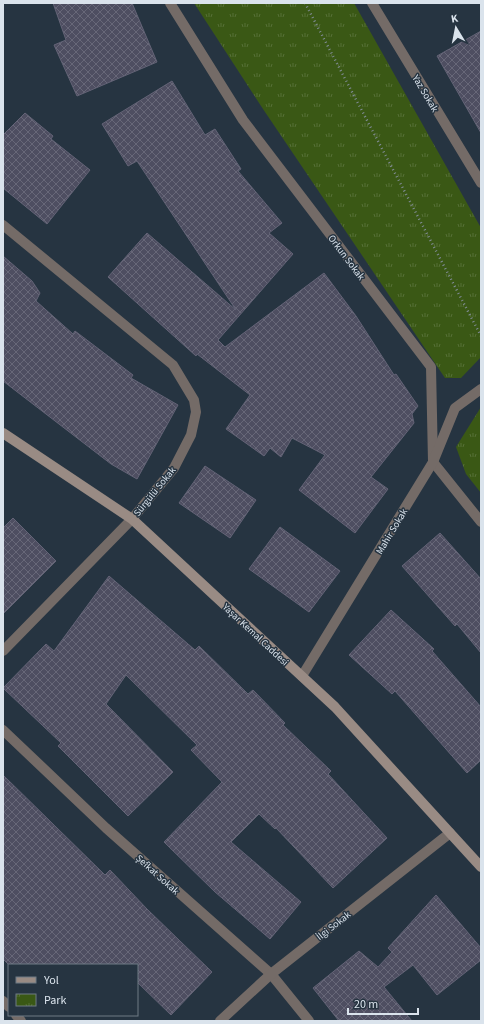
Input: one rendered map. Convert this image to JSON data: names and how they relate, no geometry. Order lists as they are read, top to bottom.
{
  "streets": {
    "street": [
      "Yaz Sokak",
      "Orkun Sokak",
      "Sürgülü Sokak",
      "Mahir Sokak",
      "Yaşar Kemal Caddesi",
      "Şefkat Sokak",
      "İlgi Sokak"
    ]
  },
  "crossings": [
    ["Orkun Sokak", "Mahir Sokak"],
    ["Sürgülü Sokak", "Yaşar Kemal Caddesi"],
    ["Mahir Sokak", "Yaşar Kemal Caddesi"],
    ["Yaşar Kemal Caddesi", "İlgi Sokak"],
    ["Şefkat Sokak", "İlgi Sokak"]
  ],
  "legend": ["Yol", "Park"],
  "scale_bar": "20 m",
  "north": "top"
}
